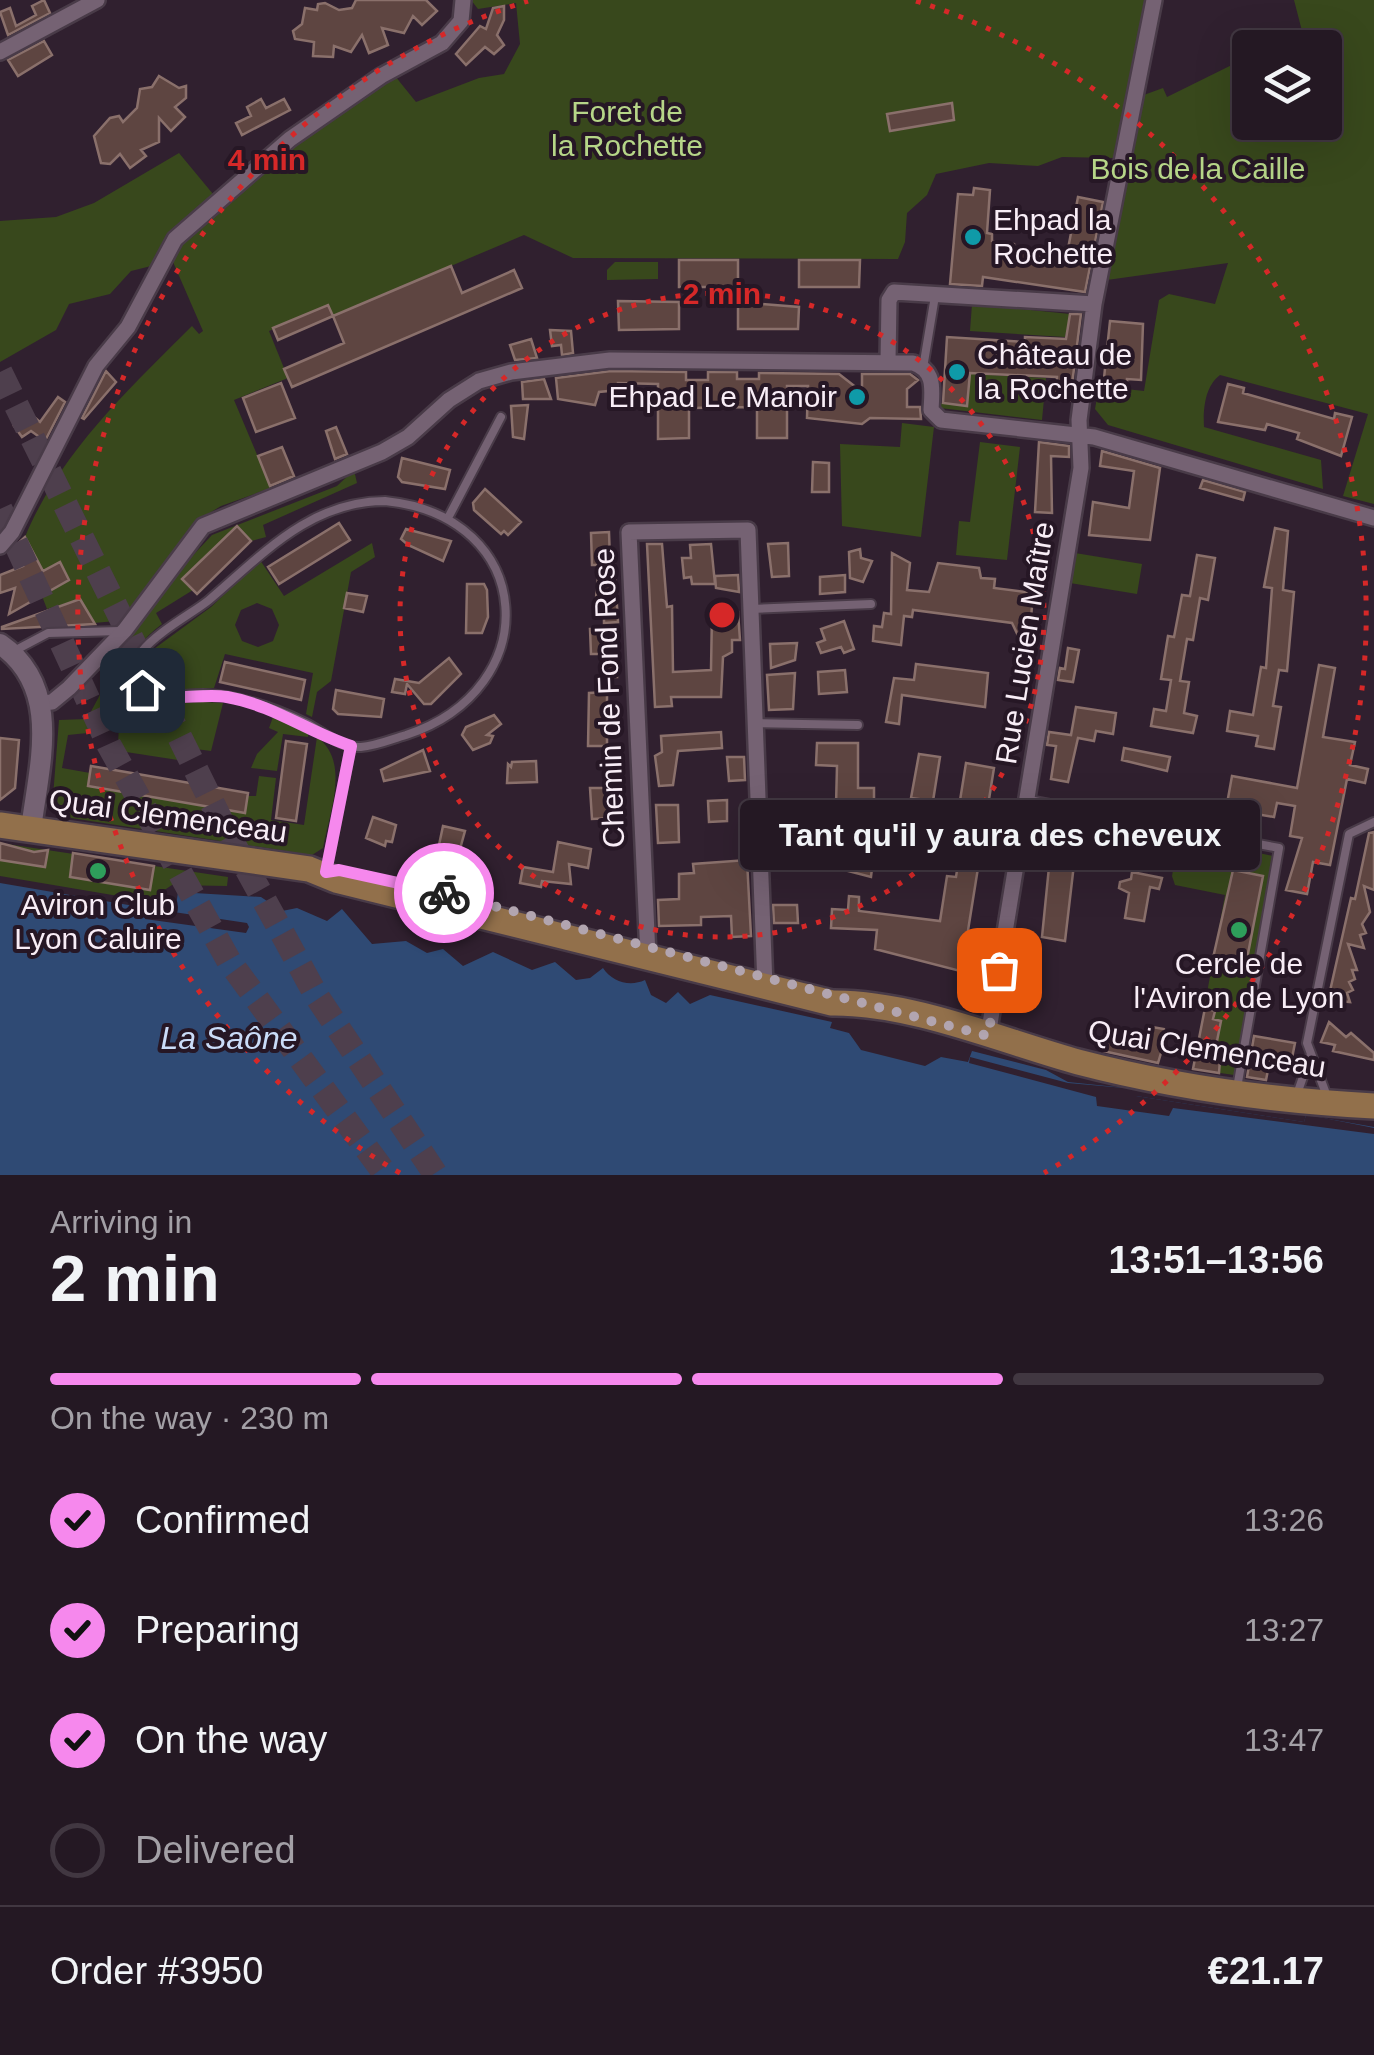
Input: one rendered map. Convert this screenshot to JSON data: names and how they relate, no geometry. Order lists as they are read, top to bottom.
{
  "streets": {
    "main road": ["Quai Clemenceau"],
    "street": ["Rue Lucien Maître", "Chemin de Fond Rose"]
  },
  "crossings": [
    ["Rue Lucien Maître", "Quai Clemenceau"],
    ["Chemin de Fond Rose", "Quai Clemenceau"]
  ],
  "water": ["La Saône"],
  "parks": ["Foret de la Rochette", "Bois de la Caille"],
  "places": [
    "Ehpad la Rochette",
    "Château de la Rochette",
    "Ehpad Le Manoir",
    "Aviron Club Lyon Caluire",
    "Cercle de l'Aviron de Lyon",
    "Tant qu'il y aura des cheveux"
  ],
  "page": {
    "bubble": "Tant qu'il y aura des cheveux",
    "heading": ["2 min", "Arriving in", "13:51–13:56"],
    "panel": ["Order #3950", "€21.17"],
    "bar": "On the way · 230 m",
    "list": [
      ["Confirmed", "13:26"],
      ["Preparing", "13:27"],
      ["On the way", "13:47"],
      "Delivered"
    ]
  },
  "rings": ["4 min", "2 min"]
}
